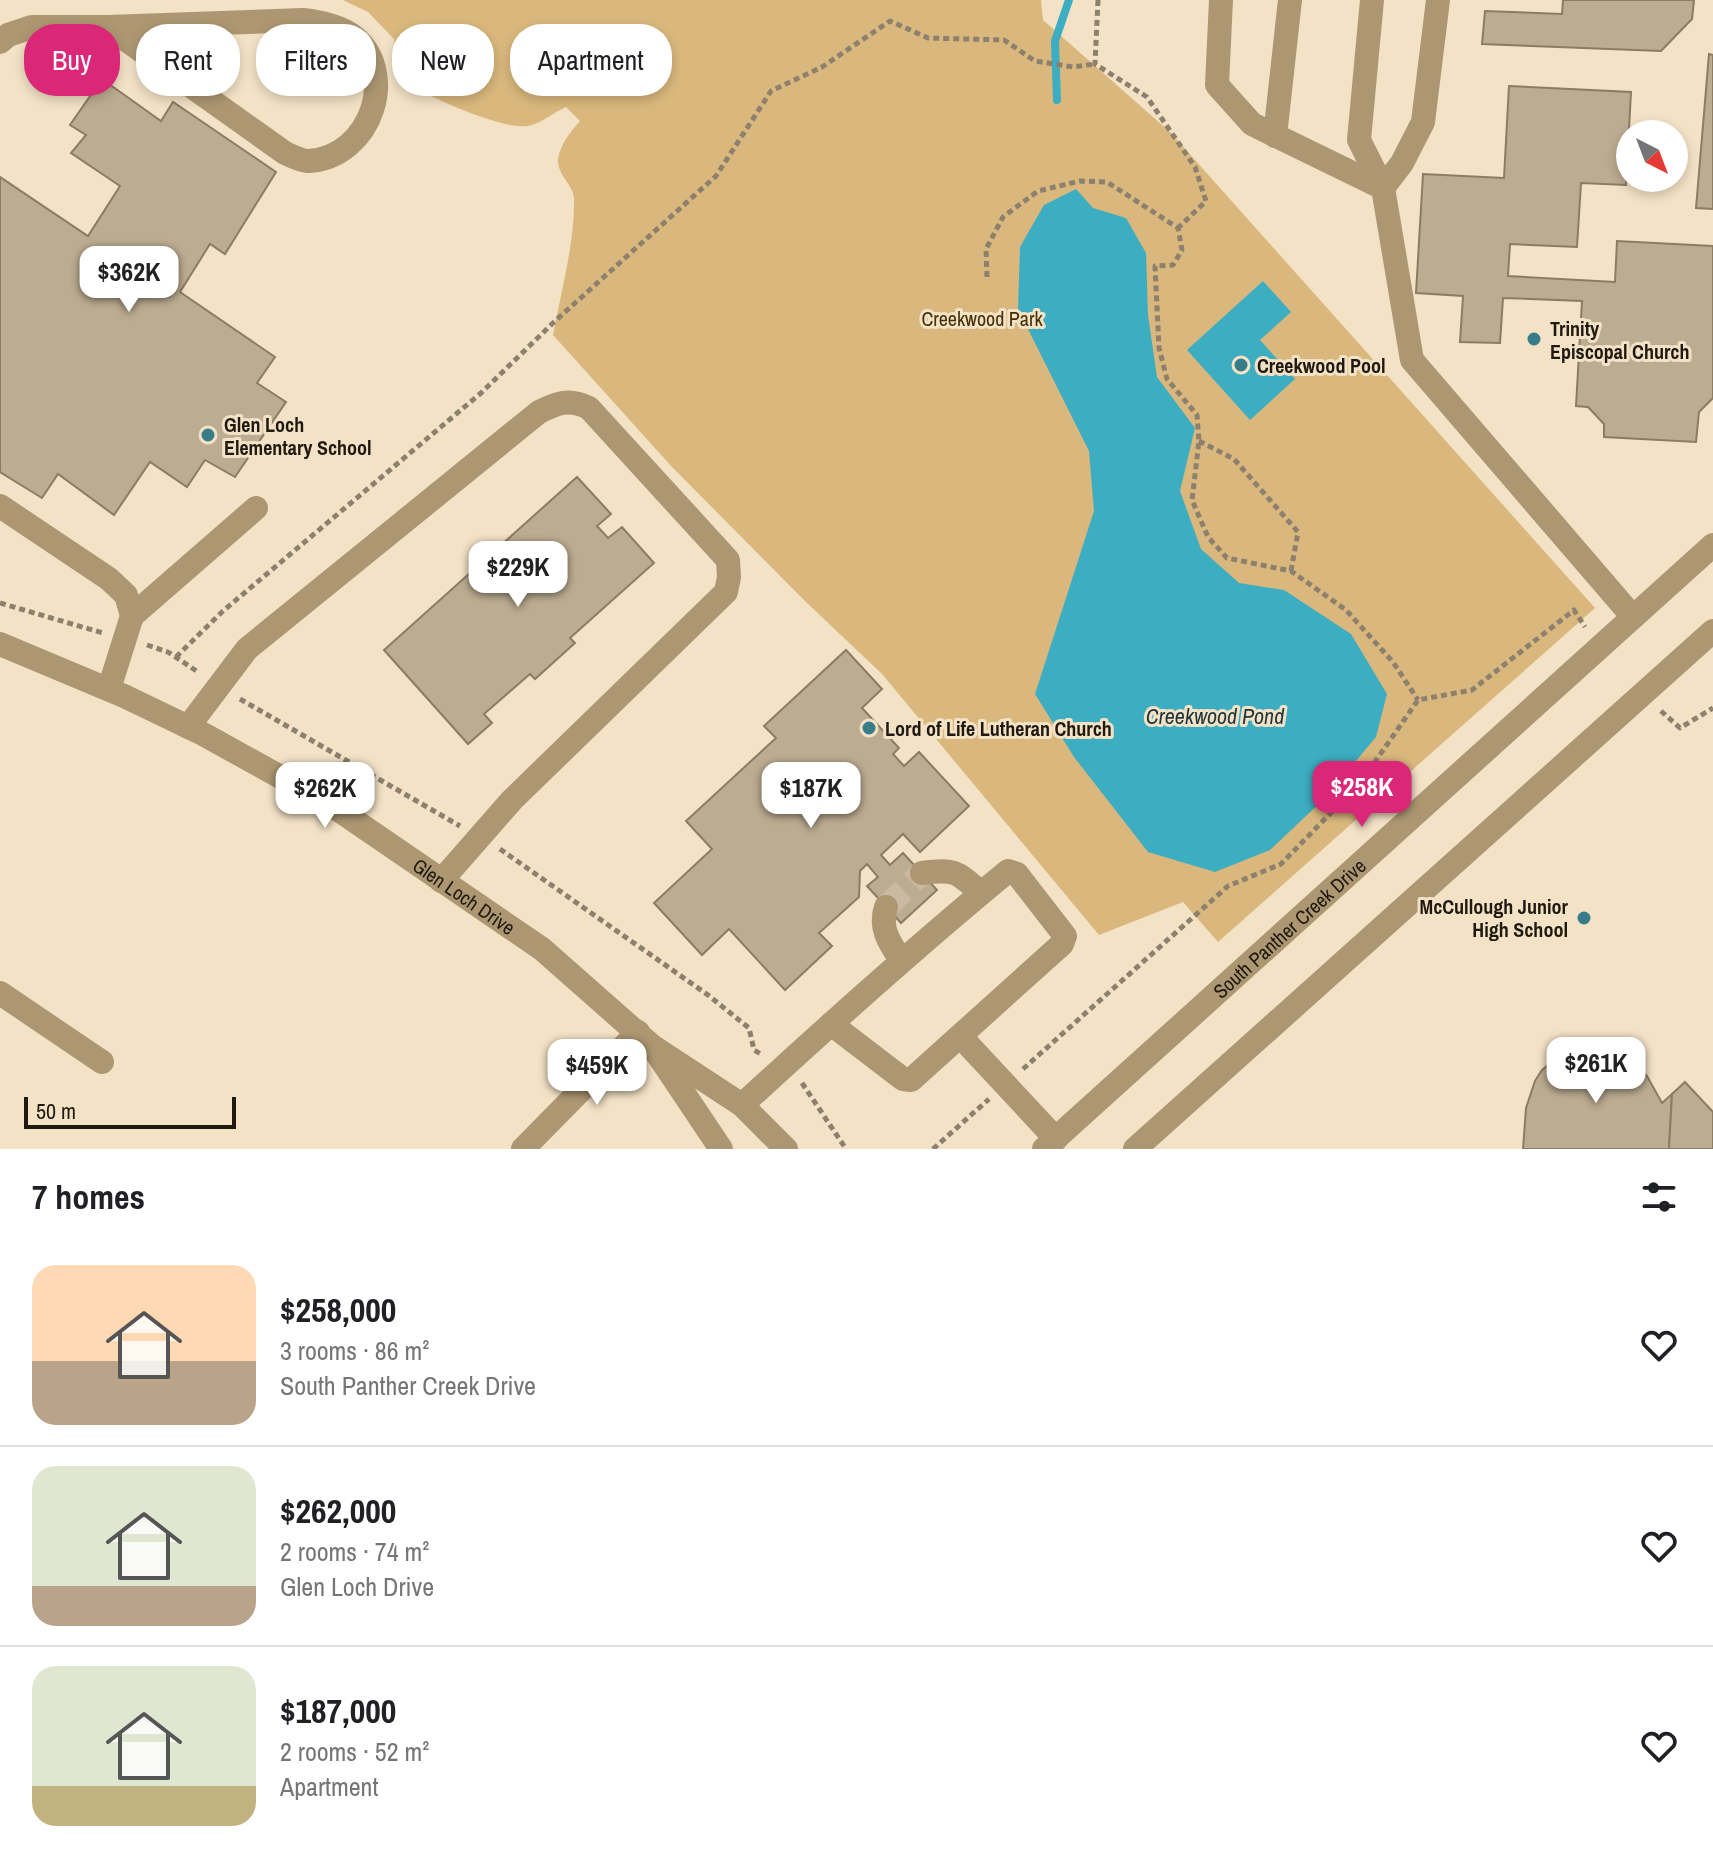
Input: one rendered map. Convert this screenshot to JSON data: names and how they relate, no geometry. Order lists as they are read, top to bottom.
{
  "streets": {
    "street": ["Glen Loch Drive", "South Panther Creek Drive"]
  },
  "water": ["Creekwood Pond"],
  "parks": ["Creekwood Park"],
  "places": [
    "Trinity Episcopal Church",
    "Creekwood Pool",
    "Glen Loch Elementary School",
    "Lord of Life Lutheran Church",
    "McCullough Junior High School"
  ],
  "scale_bar": "50 m",
  "north": "bottom right",
  "page": {
    "chip": [
      "Buy",
      "Rent",
      "Filters",
      "New",
      "Apartment"
    ],
    "price": [
      "$362K",
      "$229K",
      "$258K",
      "$262K",
      "$187K",
      "$261K",
      "$459K"
    ],
    "scale": "50 m",
    "heading": "7 homes",
    "list": [
      {
        "name": "$258,000",
        "note": "3 rooms · 86 m² · South Panther Creek Drive"
      },
      {
        "name": "$262,000",
        "note": "2 rooms · 74 m² · Glen Loch Drive"
      },
      {
        "name": "$187,000",
        "note": "2 rooms · 52 m² · Apartment"
      }
    ]
  }
}
